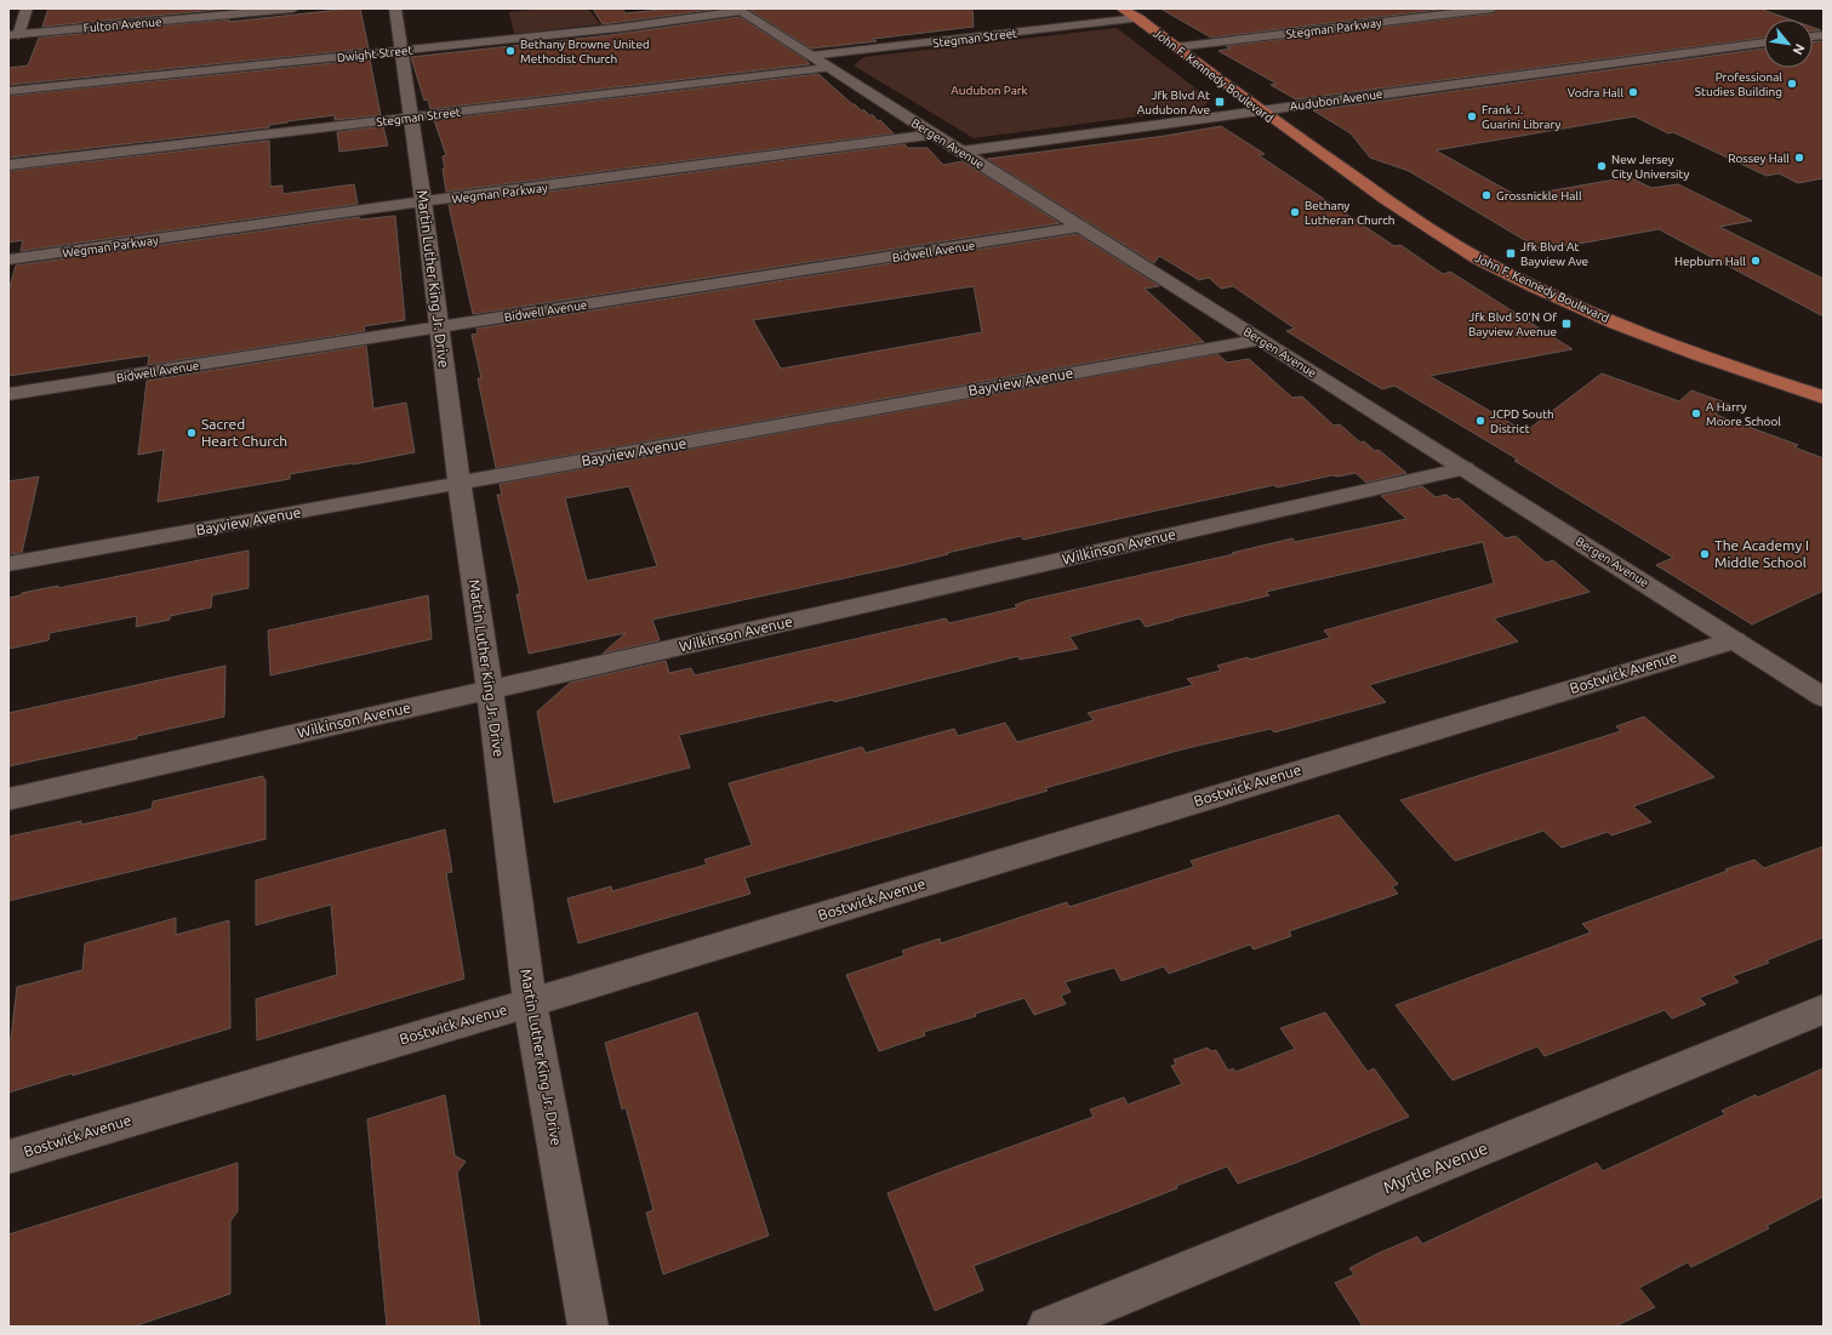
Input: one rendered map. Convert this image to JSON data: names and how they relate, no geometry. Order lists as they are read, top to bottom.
{
  "streets": {
    "main road": ["John F. Kennedy Boulevard"],
    "street": [
      "Fulton Avenue",
      "Stegman Parkway",
      "Stegman Street",
      "Dwight Street",
      "Audubon Avenue",
      "Bergen Avenue",
      "Wegman Parkway",
      "Bidwell Avenue",
      "Martin Luther King Jr. Drive",
      "Bayview Avenue",
      "Wilkinson Avenue",
      "Bostwick Avenue",
      "Myrtle Avenue"
    ]
  },
  "crossings": [
    ["Stegman Parkway", "John F. Kennedy Boulevard"],
    ["Stegman Street", "John F. Kennedy Boulevard"],
    ["Stegman Street", "Bergen Avenue"],
    ["Stegman Street", "Martin Luther King Jr. Drive"],
    ["Dwight Street", "Bergen Avenue"],
    ["Dwight Street", "Martin Luther King Jr. Drive"],
    ["John F. Kennedy Boulevard", "Audubon Avenue"],
    ["Audubon Avenue", "Bergen Avenue"],
    ["Bergen Avenue", "Wegman Parkway"],
    ["Bergen Avenue", "Bidwell Avenue"],
    ["Bergen Avenue", "Bayview Avenue"],
    ["Bergen Avenue", "Wilkinson Avenue"],
    ["Bergen Avenue", "Bostwick Avenue"],
    ["Wegman Parkway", "Martin Luther King Jr. Drive"],
    ["Bidwell Avenue", "Martin Luther King Jr. Drive"],
    ["Martin Luther King Jr. Drive", "Bayview Avenue"],
    ["Martin Luther King Jr. Drive", "Wilkinson Avenue"],
    ["Martin Luther King Jr. Drive", "Bostwick Avenue"]
  ],
  "parks": ["Audubon Park"],
  "places": {
    "other": [
      "Bethany Browne United Methodist Church",
      "Professional Studies Building",
      "Vodra Hall",
      "Frank J. Guarini Library",
      "Rossey Hall",
      "New Jersey City University",
      "Grossnickle Hall",
      "Bethany Lutheran Church",
      "Hepburn Hall",
      "A Harry Moore School",
      "JCPD South District",
      "Sacred Heart Church",
      "The Academy I Middle School"
    ],
    "transit": ["Jfk Blvd At Audubon Ave", "Jfk Blvd At Bayview Ave", "Jfk Blvd 50'N Of Bayview Avenue"]
  },
  "north": "bottom right"
}
